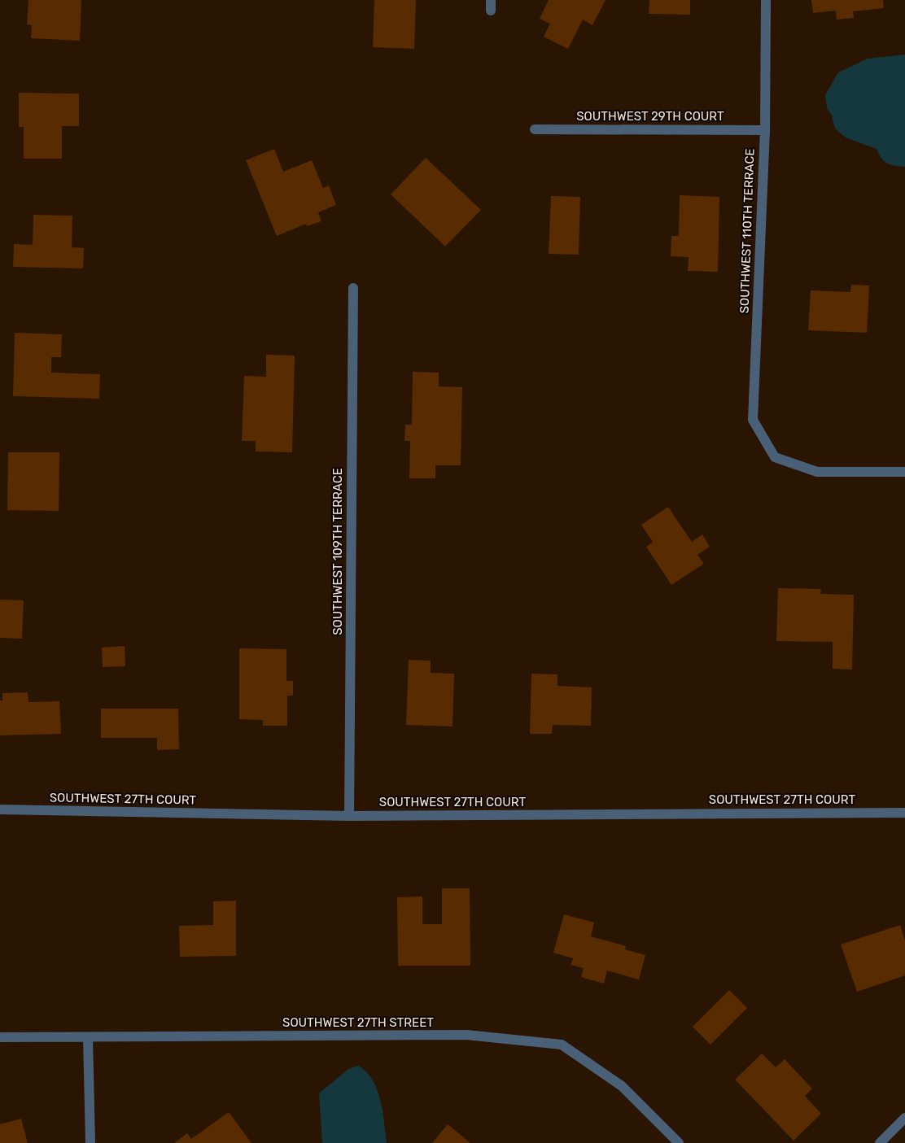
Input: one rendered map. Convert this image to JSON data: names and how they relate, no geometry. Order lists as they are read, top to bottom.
{
  "streets": {
    "street": [
      "SOUTHWEST 29TH COURT",
      "SOUTHWEST 110TH TERRACE",
      "SOUTHWEST 109TH TERRACE",
      "SOUTHWEST 27TH COURT",
      "SOUTHWEST 27TH STREET"
    ]
  },
  "crossings": [
    ["SOUTHWEST 29TH COURT", "SOUTHWEST 110TH TERRACE"],
    ["SOUTHWEST 109TH TERRACE", "SOUTHWEST 27TH COURT"]
  ]
}
